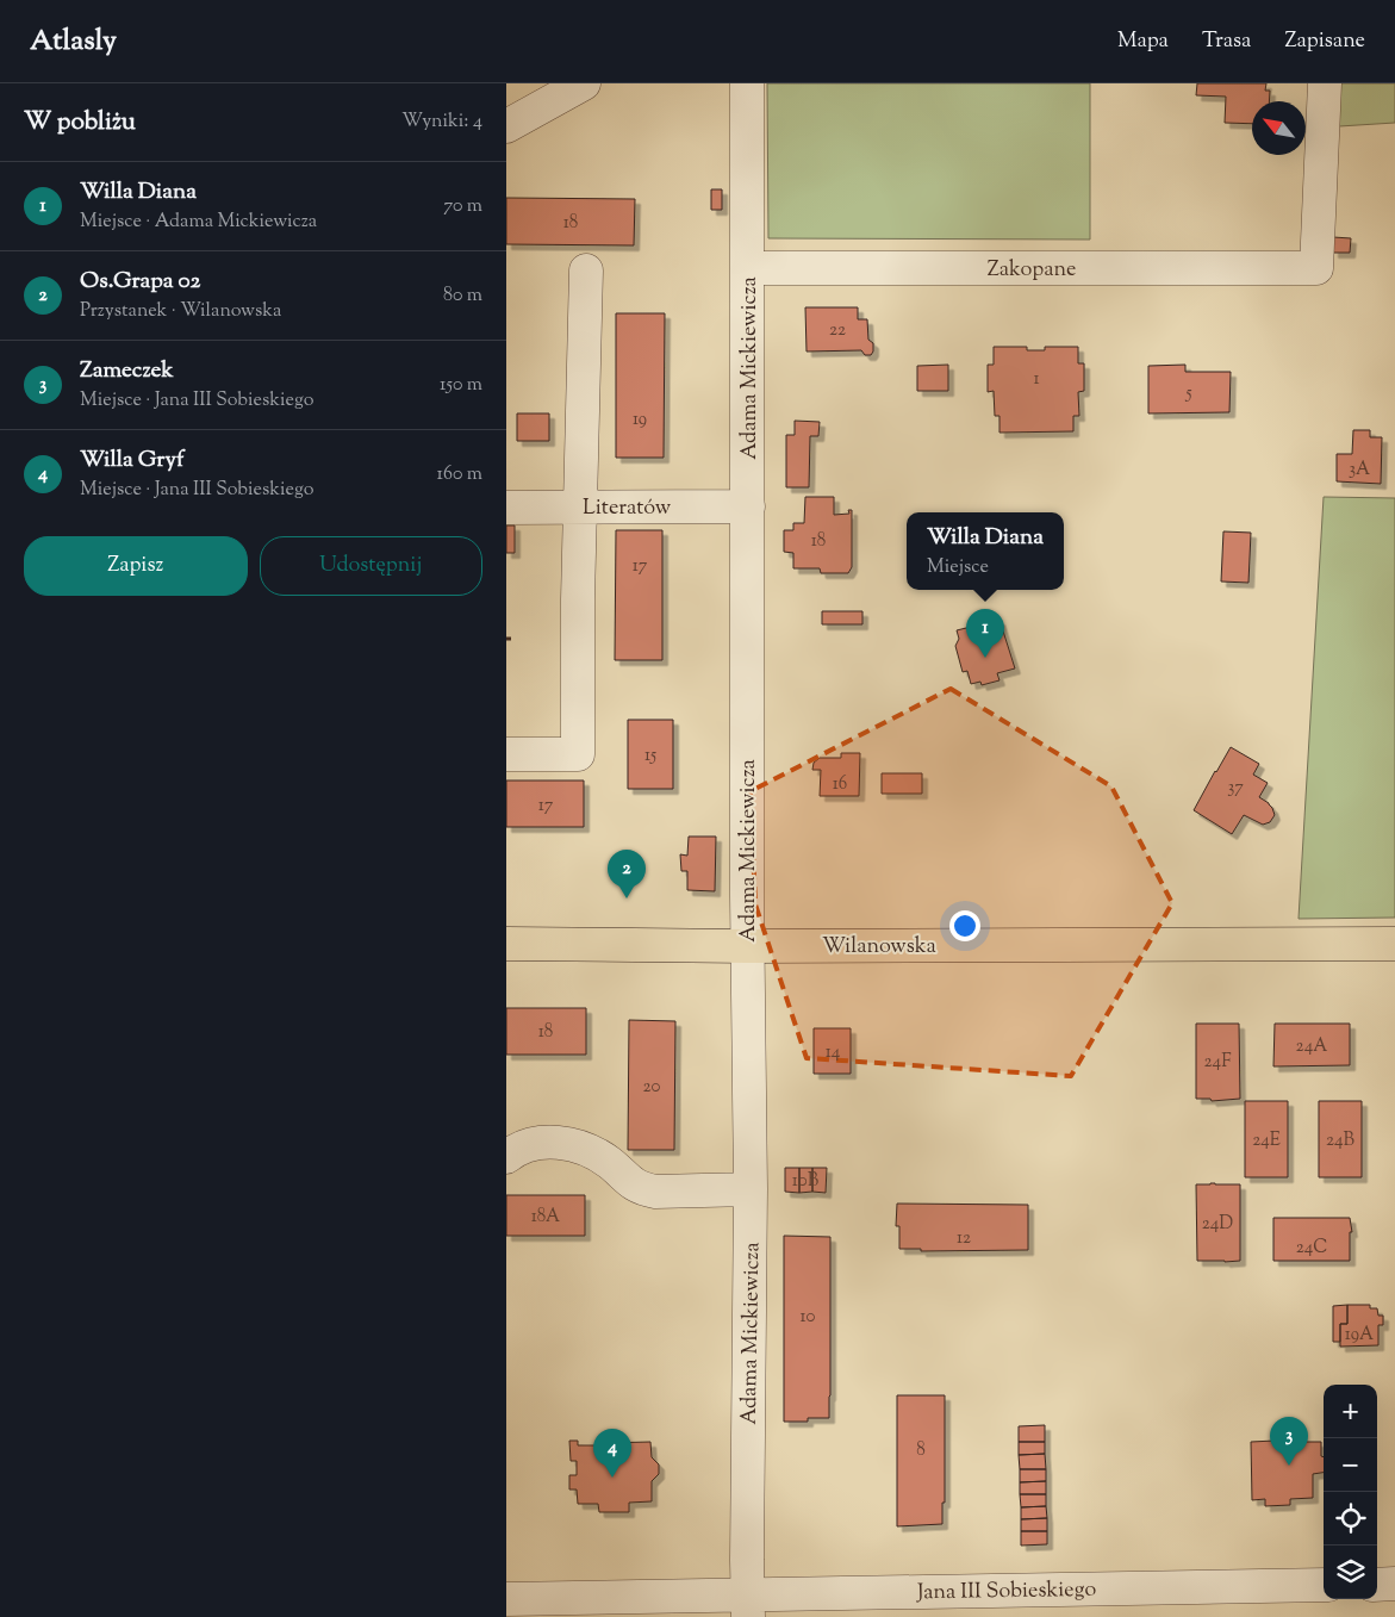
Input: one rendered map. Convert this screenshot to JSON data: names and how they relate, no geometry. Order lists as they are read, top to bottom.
{
  "streets": {
    "main road": ["Wilanowska"],
    "street": [
      "Zakopane",
      "Adama Mickiewicza",
      "Literatów",
      "Jana III Sobieskiego"
    ]
  },
  "crossings": [
    ["Zakopane", "Adama Mickiewicza"],
    ["Adama Mickiewicza", "Literatów"],
    ["Adama Mickiewicza", "Wilanowska"],
    ["Adama Mickiewicza", "Jana III Sobieskiego"]
  ],
  "house_numbers": [
    "18",
    "22",
    "1",
    "5",
    "19",
    "3A",
    "18",
    "17",
    "15",
    "16",
    "37",
    "17",
    "18",
    "24A",
    "14",
    "24F",
    "20",
    "24E",
    "24B",
    "10B",
    "18A",
    "24D",
    "12",
    "24C",
    "10",
    "19A",
    "8"
  ],
  "north": "top left",
  "page": {
    "header": "Atlasly",
    "nav": ["Mapa", "Trasa", "Zapisane"],
    "heading": ["W pobliżu", "Wyniki: 4"],
    "list": [
      {
        "mark": "1",
        "name": "Willa Diana",
        "note": "Miejsce · Adama Mickiewicza",
        "value": "70 m"
      },
      {
        "mark": "2",
        "name": "Os.Grapa 02",
        "note": "Przystanek · Wilanowska",
        "value": "80 m"
      },
      {
        "mark": "3",
        "name": "Zameczek",
        "note": "Miejsce · Jana III Sobieskiego",
        "value": "150 m"
      },
      {
        "mark": "4",
        "name": "Willa Gryf",
        "note": "Miejsce · Jana III Sobieskiego",
        "value": "160 m"
      }
    ],
    "popup": ["Willa Diana", "Miejsce"],
    "buttons": ["Zapisz", "Udostępnij"],
    "pins": [
      "1",
      "2",
      "3",
      "4"
    ],
    "map_buttons": ["+", "−"]
  }
}
